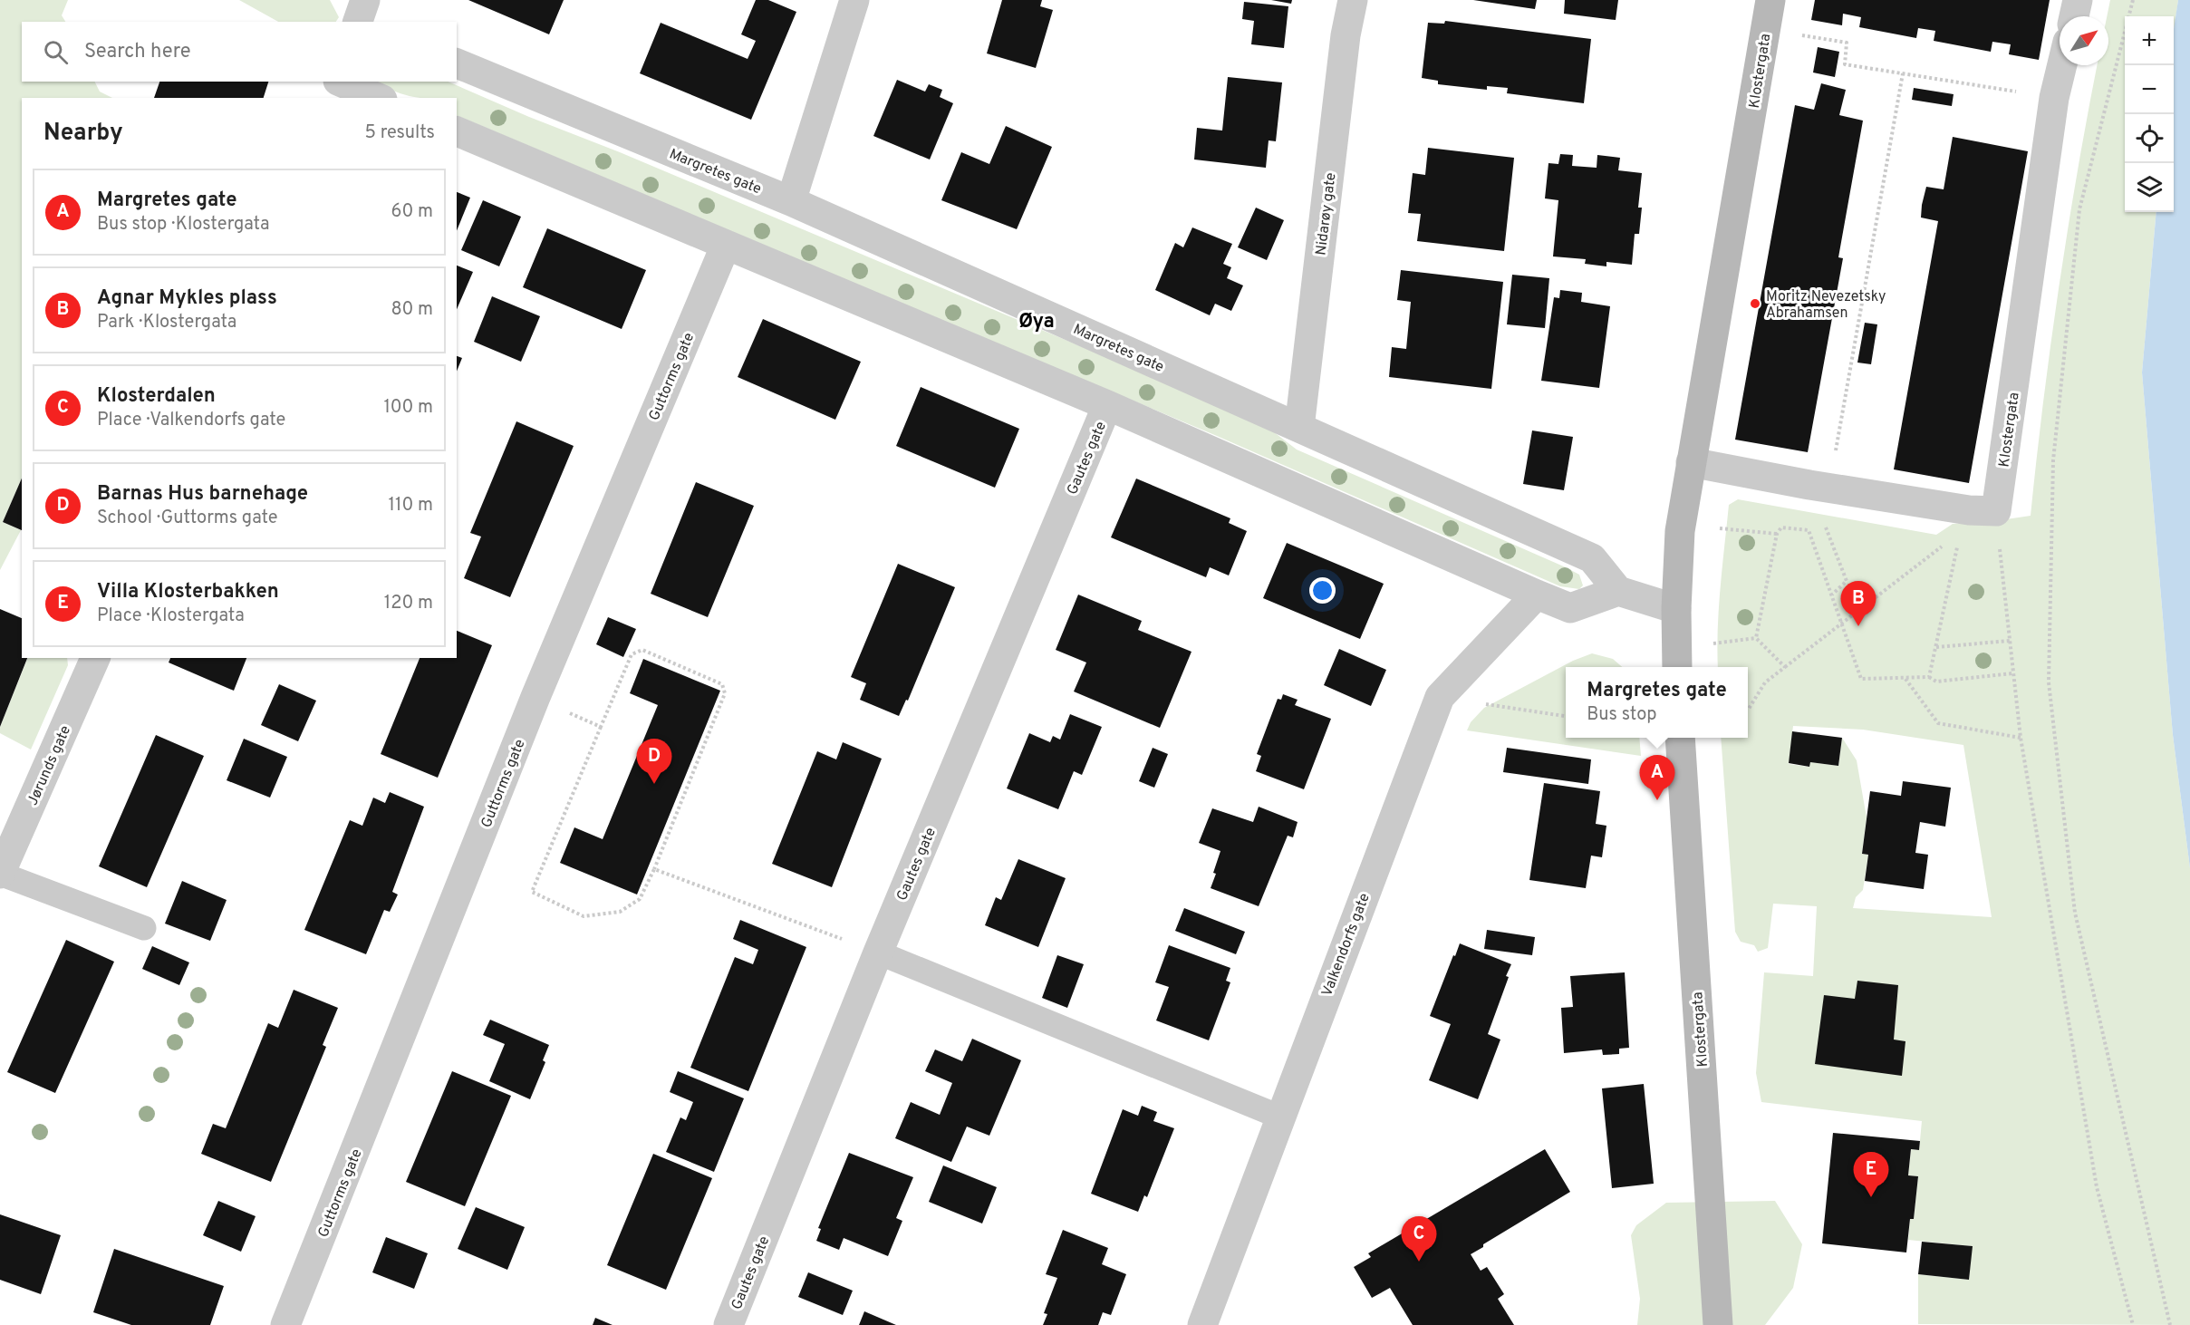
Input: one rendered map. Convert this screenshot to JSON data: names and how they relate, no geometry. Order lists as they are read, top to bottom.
{
  "streets": {
    "street": [
      "Klostergata",
      "Margretes gate",
      "Nidarøy gate",
      "Guttorms gate",
      "Gautes gate",
      "Jørunds gate",
      "Valkendorfs gate"
    ]
  },
  "crossings": [
    ["Margretes gate", "Nidarøy gate"]
  ],
  "districts": ["Øya"],
  "places": ["Moritz Nevezetsky Abrahamsen"],
  "north": "top right",
  "page": {
    "map_buttons": ["+", "−"],
    "search": "Search here",
    "heading": ["Nearby", "5 results"],
    "list": [
      {
        "mark": "A",
        "name": "Margretes gate",
        "note": "Bus stop · Klostergata",
        "value": "60 m"
      },
      {
        "mark": "B",
        "name": "Agnar Mykles plass",
        "note": "Park · Klostergata",
        "value": "80 m"
      },
      {
        "mark": "C",
        "name": "Klosterdalen",
        "note": "Place · Valkendorfs gate",
        "value": "100 m"
      },
      {
        "mark": "D",
        "name": "Barnas Hus barnehage",
        "note": "School · Guttorms gate",
        "value": "110 m"
      },
      {
        "mark": "E",
        "name": "Villa Klosterbakken",
        "note": "Place · Klostergata",
        "value": "120 m"
      }
    ],
    "pins": [
      "B",
      "D",
      "A",
      "E",
      "C"
    ],
    "popup": ["Margretes gate", "Bus stop"]
  }
}
